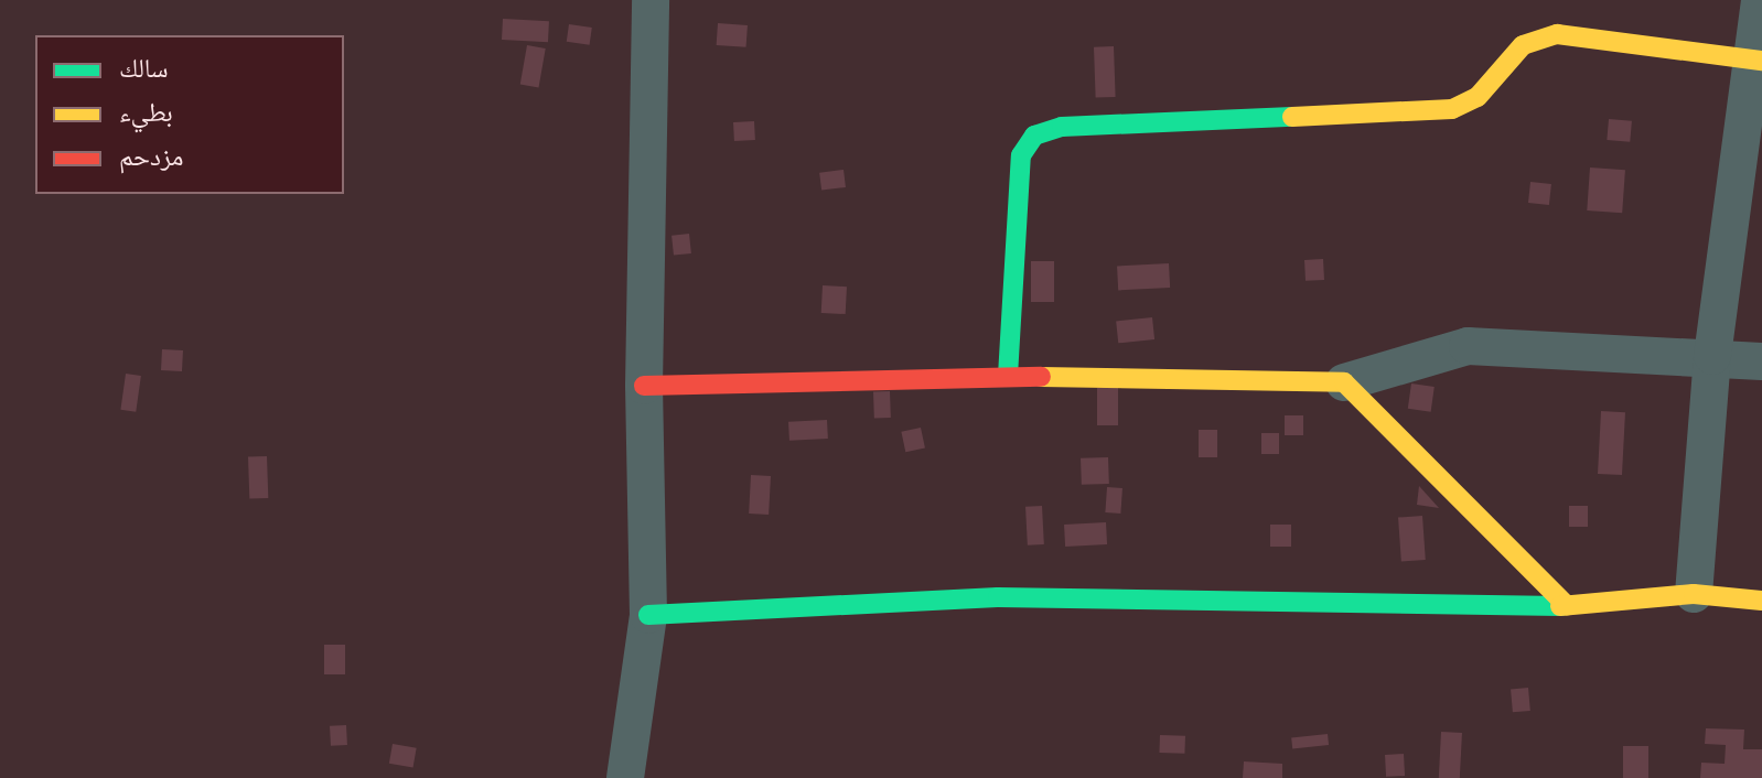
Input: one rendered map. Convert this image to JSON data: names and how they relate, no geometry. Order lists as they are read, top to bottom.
{
  "legend": ["سالك", "بطيء", "مزدحم"]
}
